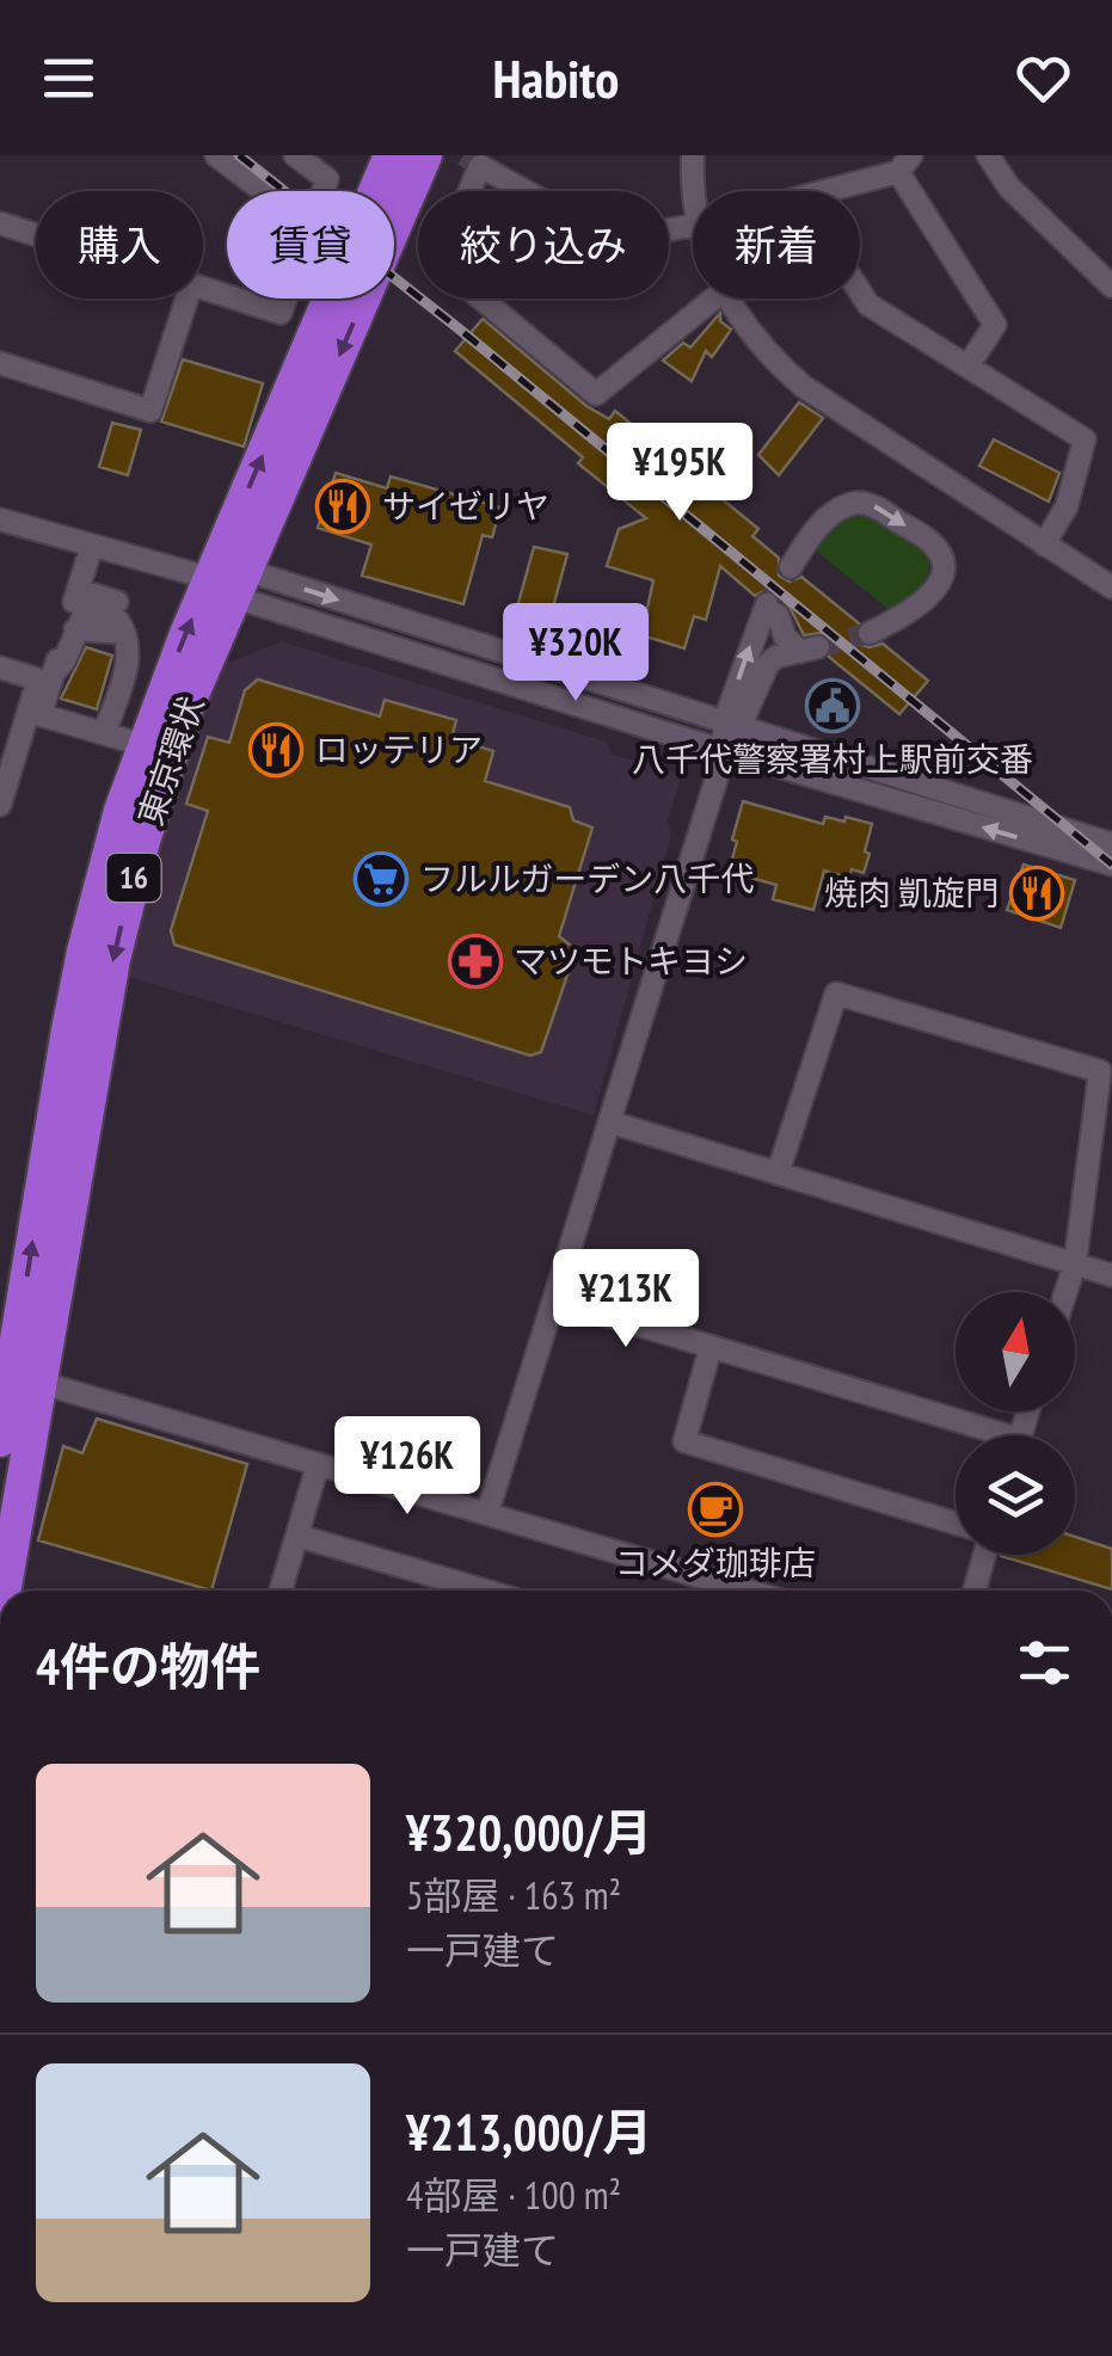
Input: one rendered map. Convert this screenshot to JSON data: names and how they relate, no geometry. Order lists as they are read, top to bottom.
{
  "streets": {
    "highway": ["東京環状", "16"]
  },
  "places": {
    "restaurant": ["サイゼリヤ", "ロッテリア", "焼肉 凱旋門"],
    "public building": ["八千代警察署村上駅前交番"],
    "supermarket": ["フルルガーデン八千代"],
    "pharmacy": ["マツモトキヨシ"],
    "cafe": ["コメダ珈琲店"]
  },
  "north": "top",
  "page": {
    "header": "Habito",
    "chip": [
      "購入",
      "賃貸",
      "絞り込み",
      "新着"
    ],
    "price": [
      "¥195K",
      "¥320K",
      "¥213K",
      "¥126K"
    ],
    "heading": "4件の物件",
    "list": [
      {
        "name": "¥320,000/月",
        "note": "5部屋 · 163 m² · 一戸建て"
      },
      {
        "name": "¥213,000/月",
        "note": "4部屋 · 100 m² · 一戸建て"
      }
    ]
  }
}
